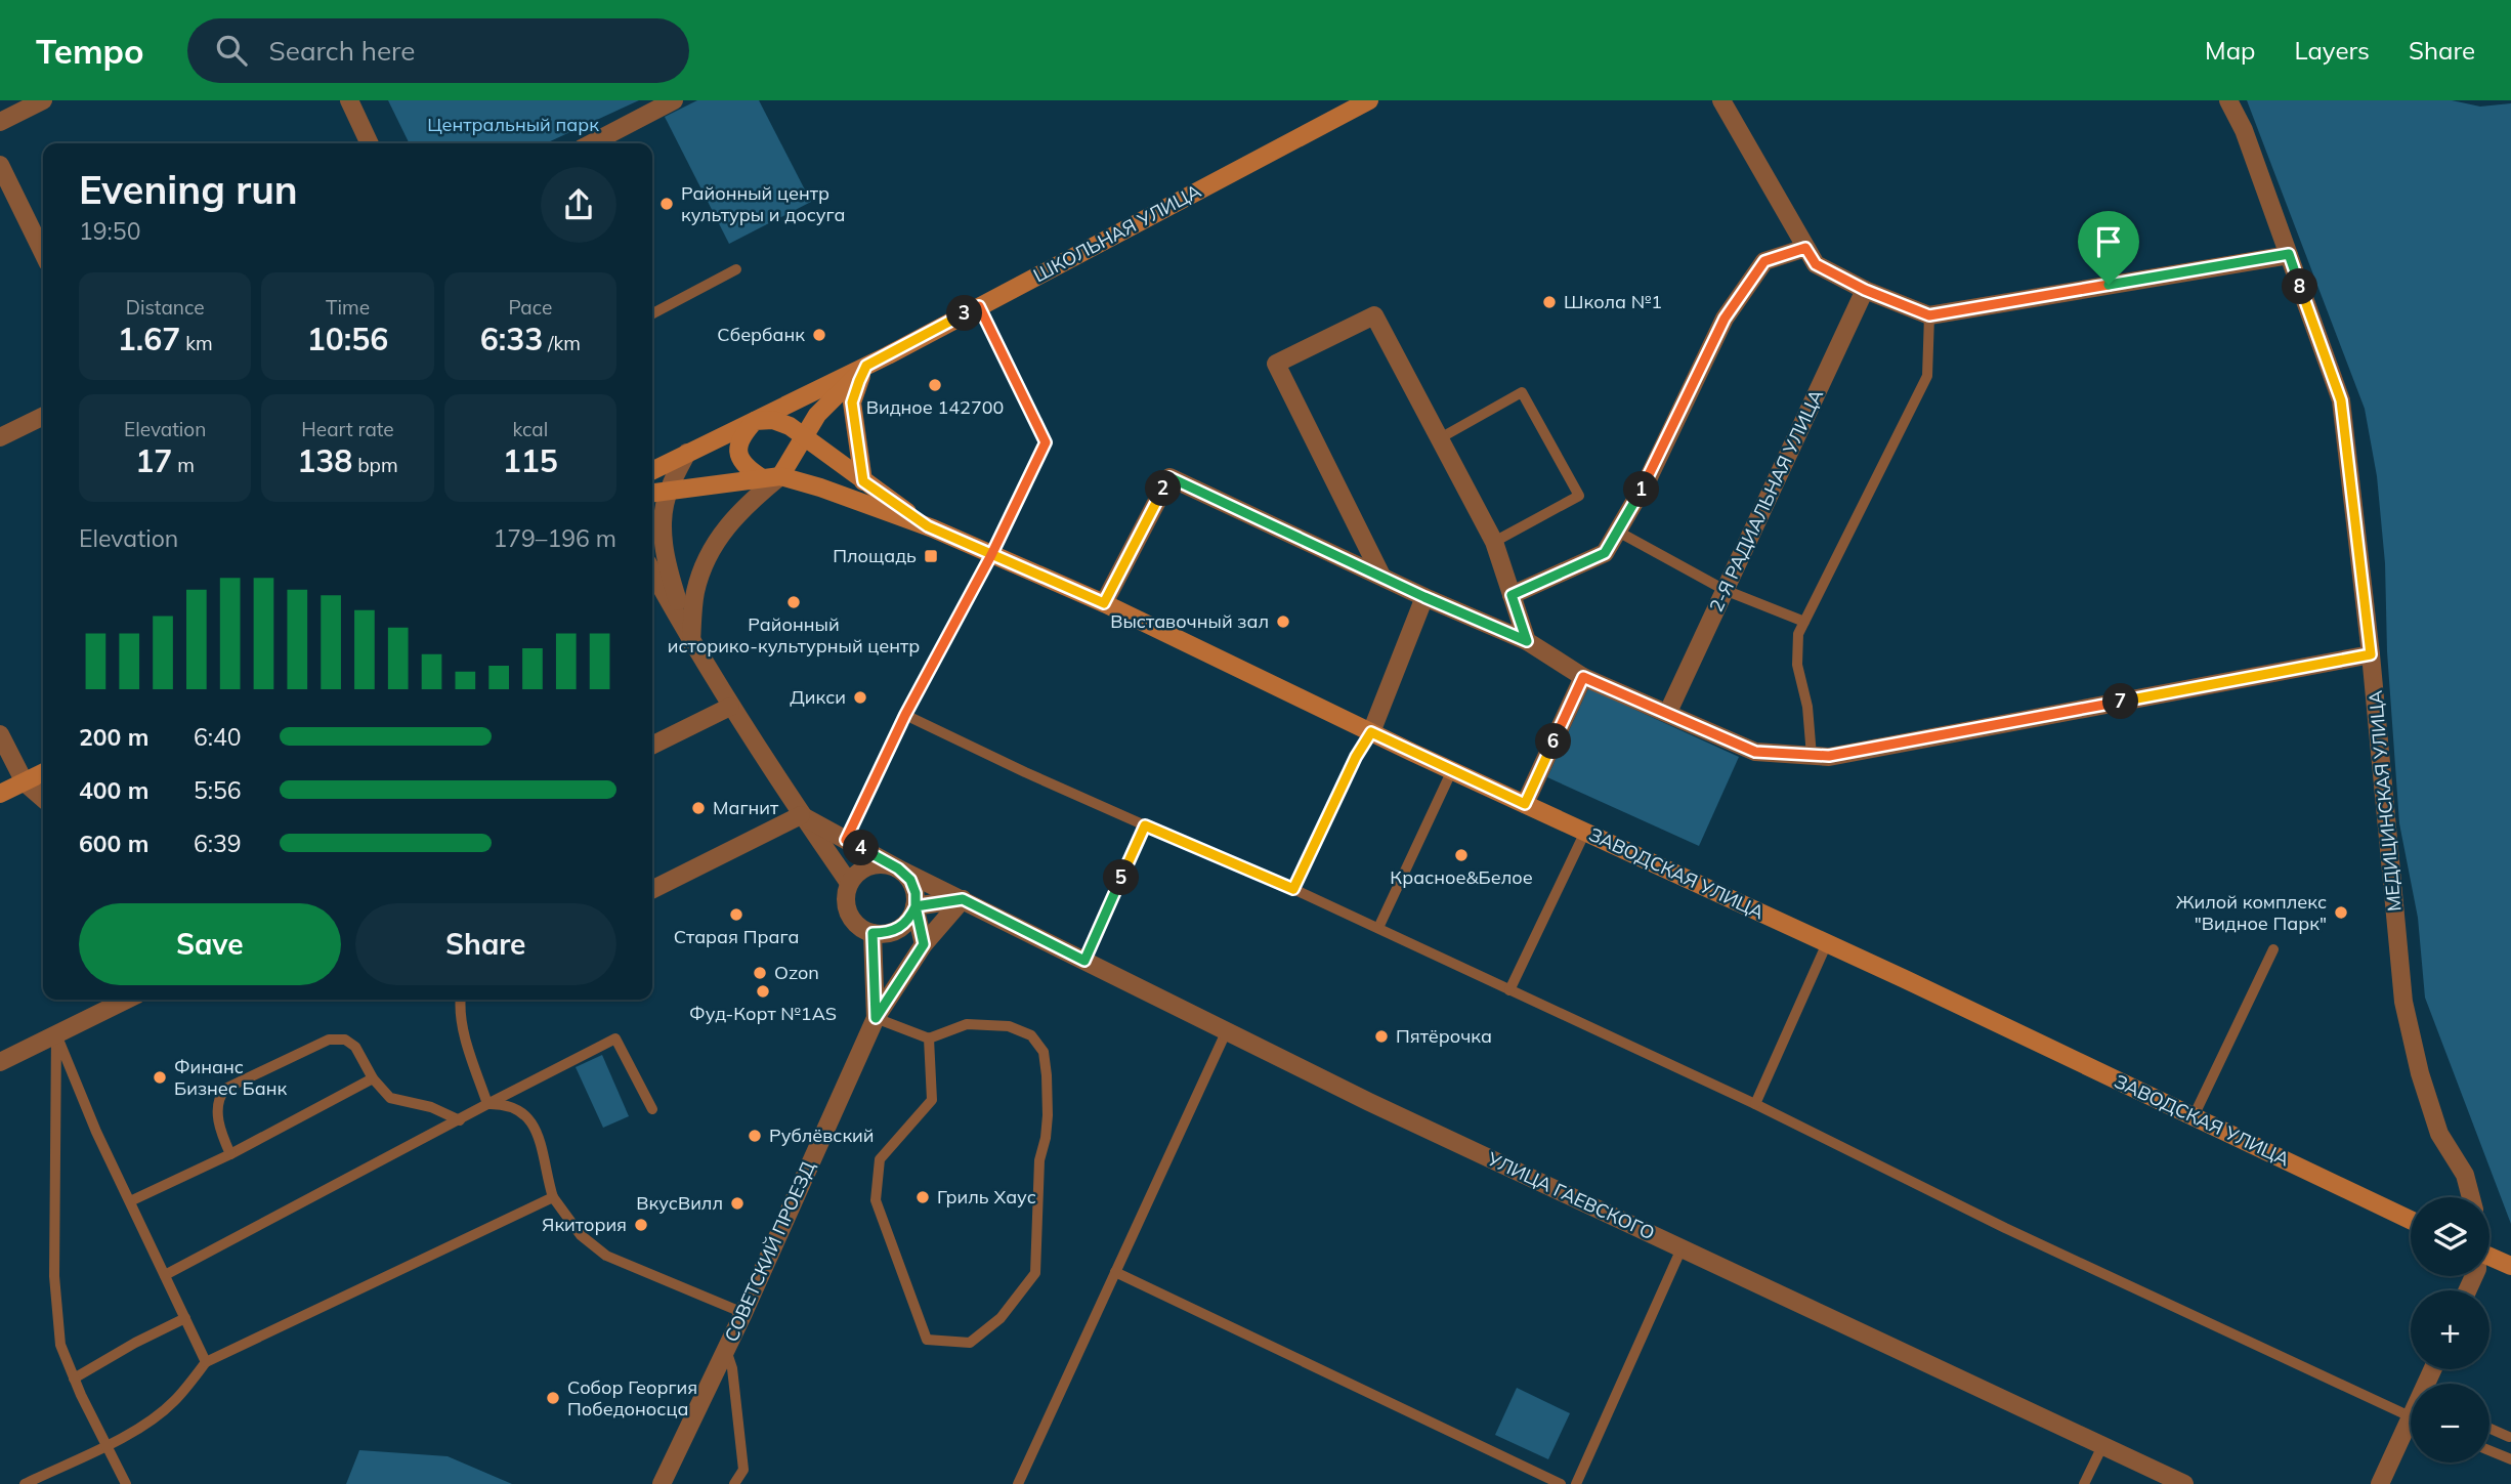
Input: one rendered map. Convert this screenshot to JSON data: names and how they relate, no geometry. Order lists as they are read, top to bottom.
{
  "streets": {
    "street": [
      "ШКОЛЬНАЯ УЛИЦА",
      "2-Я РАДИАЛЬНАЯ УЛИЦА",
      "МЕДИЦИНСКАЯ УЛИЦА",
      "ЗАВОДСКАЯ УЛИЦА",
      "УЛИЦА ГАЕВСКОГО",
      "СОВЕТСКИЙ ПРОЕЗД"
    ]
  },
  "crossings": [
    ["УЛИЦА ГАЕВСКОГО", "СОВЕТСКИЙ ПРОЕЗД"]
  ],
  "parks": ["Центральный парк"],
  "places": {
    "other": [
      "Районный центр культуры и досуга",
      "Школа №1",
      "Сбербанк",
      "Видное 142700",
      "Районный историко-культурный центр",
      "Выставочный зал",
      "Дикси",
      "Магнит",
      "Красное&Белое",
      "Жилой комплекс \"Видное Парк\"",
      "Старая Прага",
      "Ozon",
      "Фуд-Корт №1AS",
      "Пятёрочка",
      "Финанс Бизнес Банк",
      "Рублёвский",
      "Гриль Хаус",
      "ВкусВилл",
      "Якитория",
      "Собор Георгия Победоносца"
    ],
    "transit": ["Площадь"]
  },
  "page": {
    "header": "Tempo",
    "search": "Search here",
    "nav": ["Map", "Layers", "Share"],
    "heading": ["Evening run", "19:50"],
    "stats": [
      ["Distance", "1.67 km"],
      ["Time", "10:56"],
      ["Pace", "6:33 /km"],
      ["Elevation", "17 m"],
      ["Heart rate", "138 bpm"],
      ["kcal", "115"]
    ],
    "pins": [
      "8",
      "3",
      "2",
      "1",
      "7",
      "6",
      "4",
      "5"
    ],
    "chart": ["Elevation", "179–196 m"],
    "list": [
      {
        "name": "200 m",
        "note": "6:40"
      },
      {
        "name": "400 m",
        "note": "5:56"
      },
      {
        "name": "600 m",
        "note": "6:39"
      }
    ],
    "buttons": ["Save", "Share"],
    "map_buttons": ["+", "−"]
  }
}
